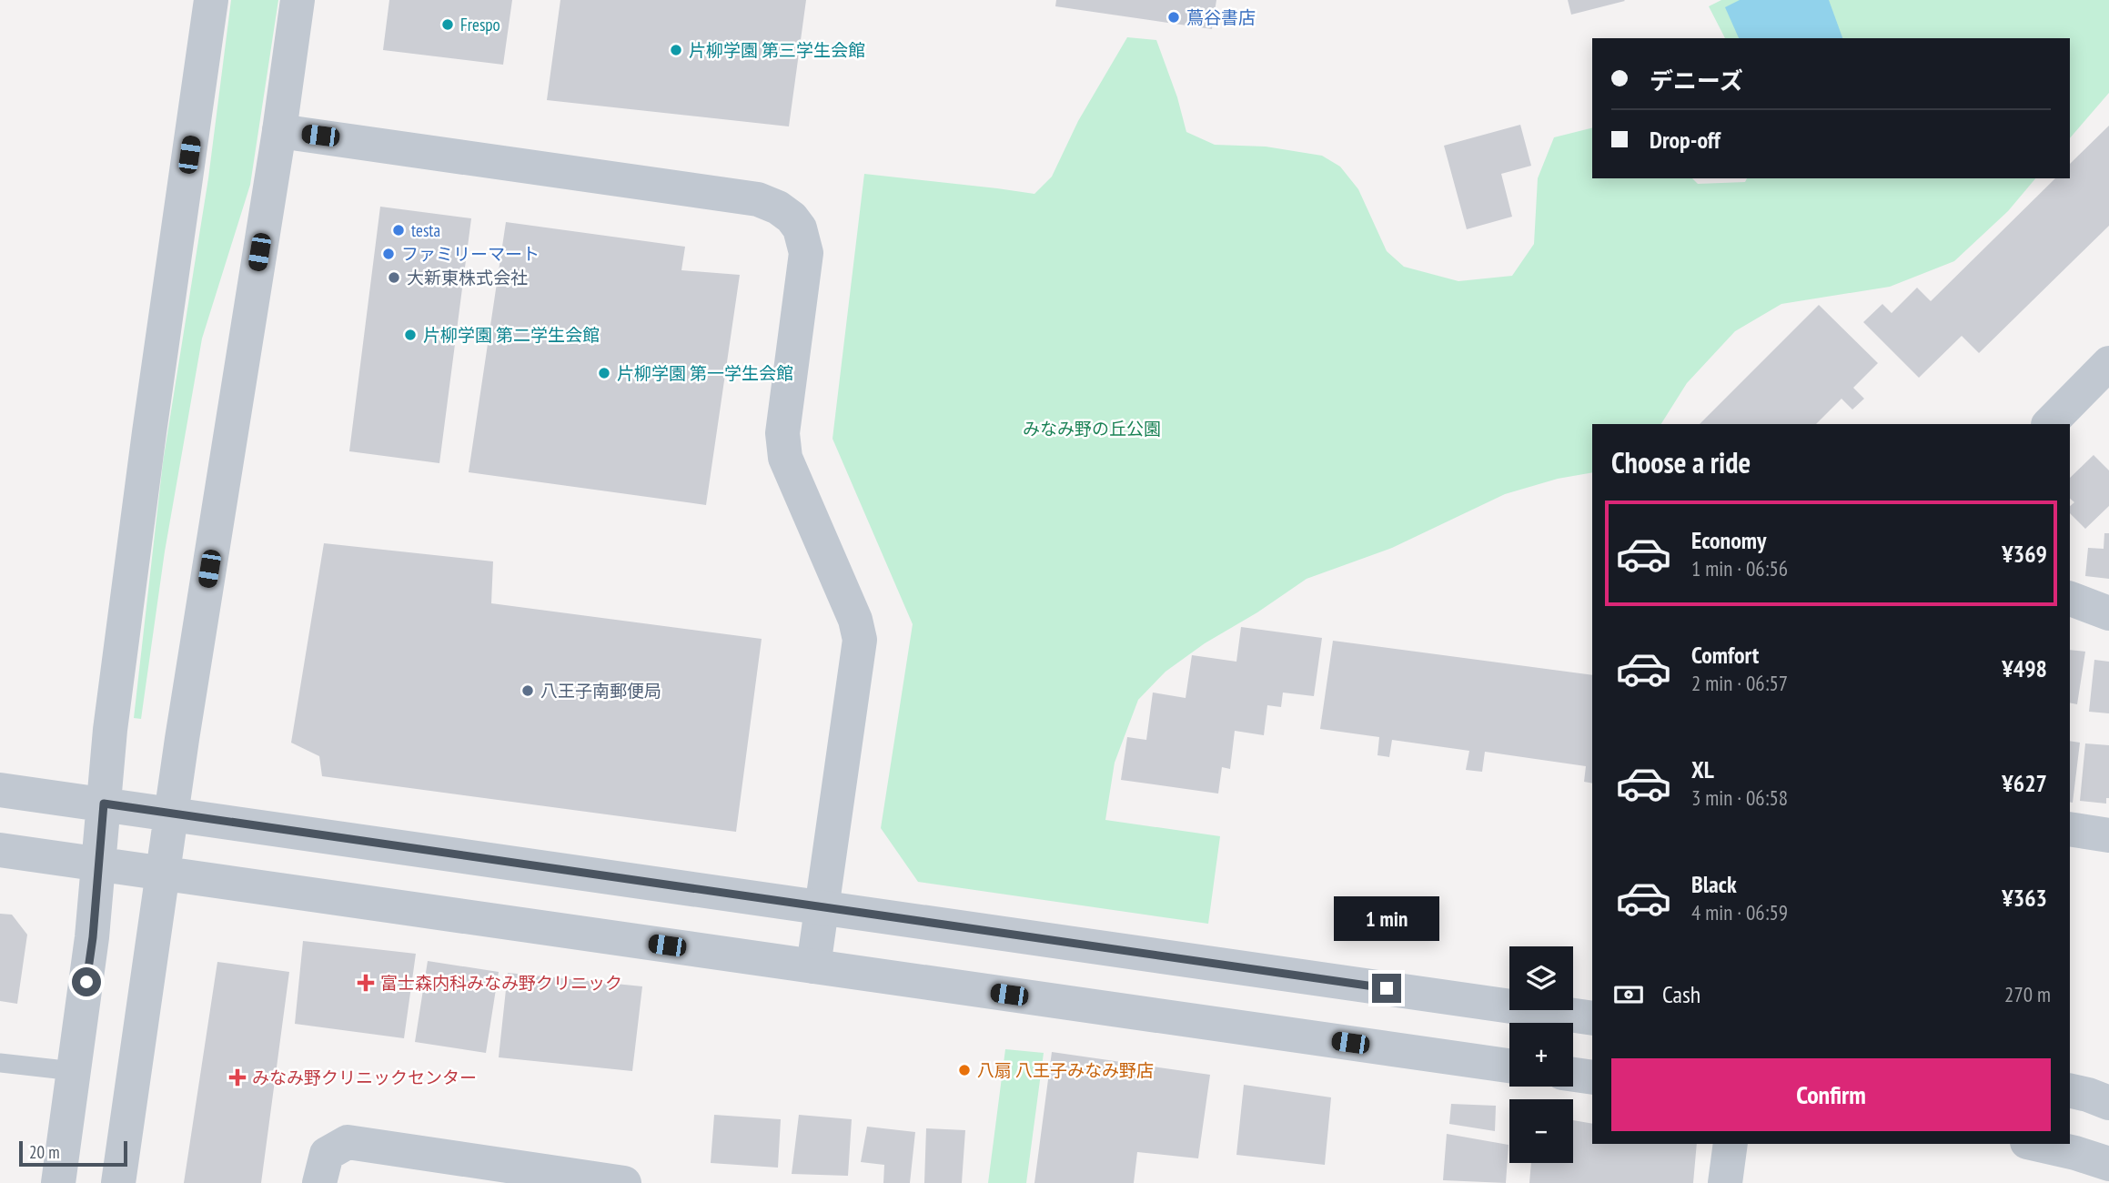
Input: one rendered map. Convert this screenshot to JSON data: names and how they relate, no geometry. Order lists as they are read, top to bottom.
{
  "parks": ["みなみ野の丘公園"],
  "places": {
    "other": [
      "蔦谷書店",
      "Frespo",
      "片柳学園 第三学生会館",
      "testa",
      "ファミリーマート",
      "大新東株式会社",
      "片柳学園 第二学生会館",
      "片柳学園 第一学生会館",
      "八王子南郵便局",
      "八扇 八王子みなみ野店"
    ],
    "health": ["富士森内科みなみ野クリニック", "みなみ野クリニックセンター"]
  },
  "scale_bar": "20 m",
  "page": {
    "banner": ["デニーズ", "Drop-off"],
    "heading": "Choose a ride",
    "list": [
      {
        "name": "Economy",
        "note": "1 min · 06:56",
        "value": "¥369"
      },
      {
        "name": "Comfort",
        "note": "2 min · 06:57",
        "value": "¥498"
      },
      {
        "name": "XL",
        "note": "3 min · 06:58",
        "value": "¥627"
      },
      {
        "name": "Black",
        "note": "4 min · 06:59",
        "value": "¥363"
      }
    ],
    "bubble": "1 min",
    "map_buttons": ["+", "−"],
    "pay": ["Cash", "270 m"],
    "buttons": "Confirm",
    "scale": "20 m"
  }
}
